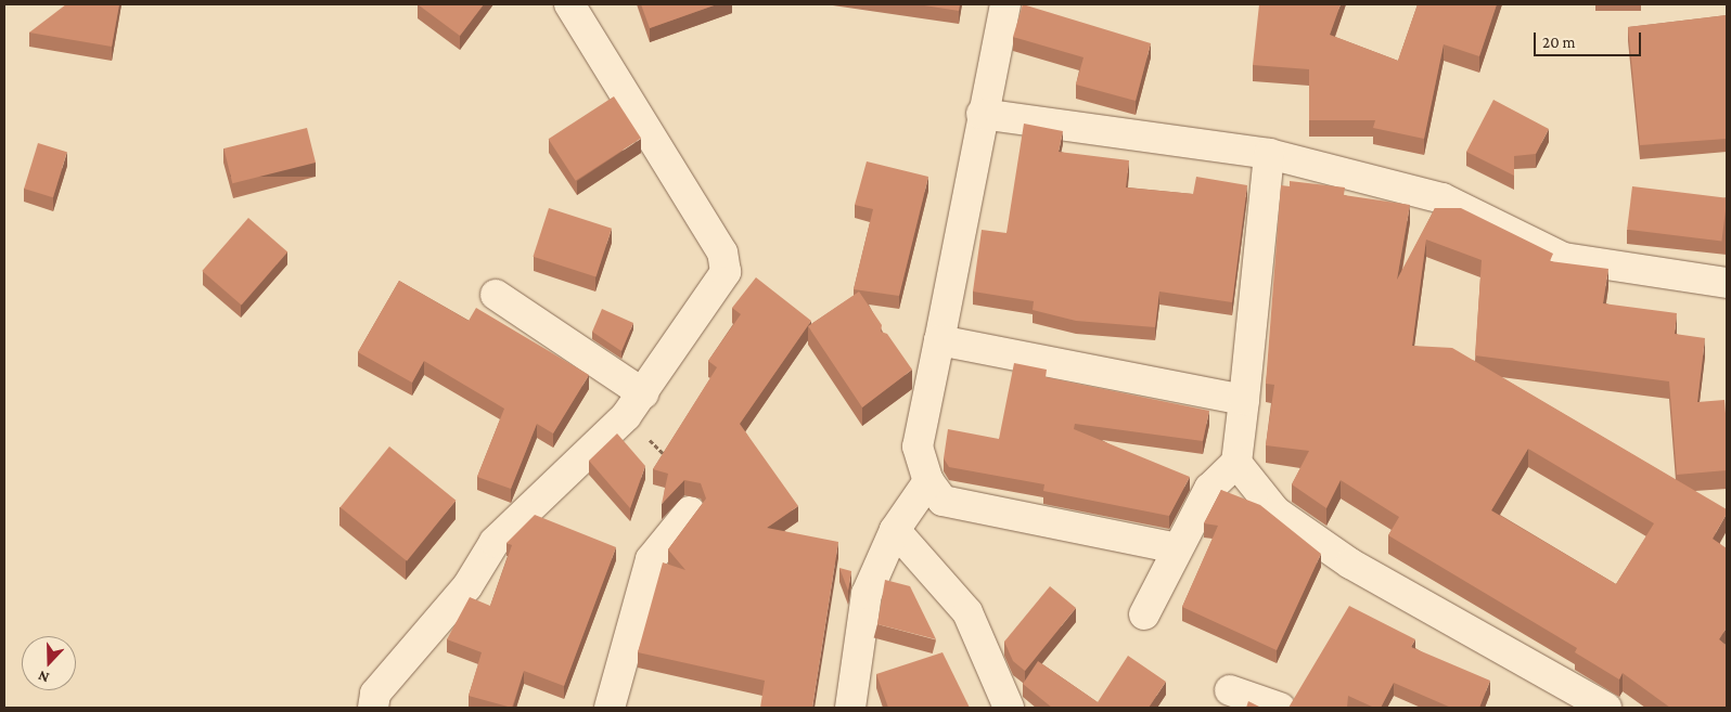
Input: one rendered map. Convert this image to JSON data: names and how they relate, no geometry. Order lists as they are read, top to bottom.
{
  "scale_bar": "20 m",
  "north": "bottom"
}
